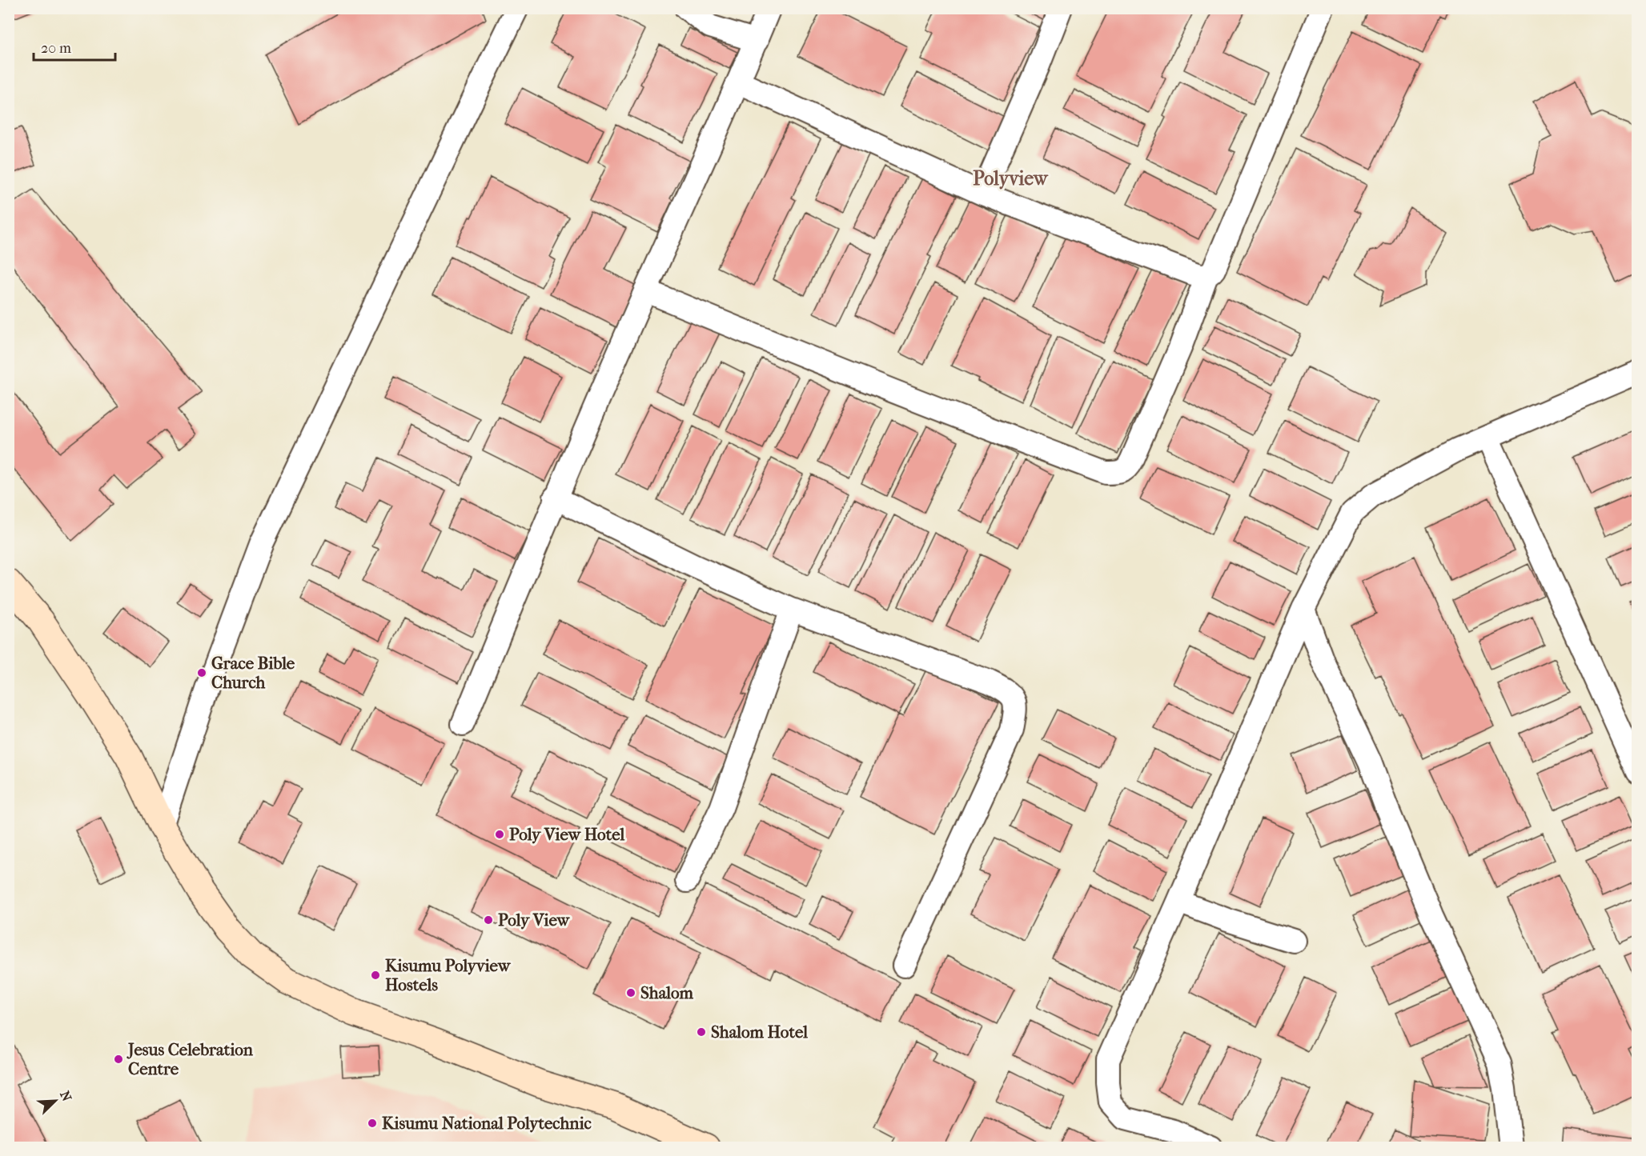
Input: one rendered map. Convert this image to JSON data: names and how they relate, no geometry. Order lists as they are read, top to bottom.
{
  "districts": ["Polyview"],
  "places": [
    "Grace Bible Church",
    "Poly View Hotel",
    "Poly View",
    "Kisumu Polyview Hostels",
    "Shalom",
    "Shalom Hotel",
    "Jesus Celebration Centre",
    "Kisumu National Polytechnic"
  ],
  "scale_bar": "20 m",
  "north": "top right"
}
